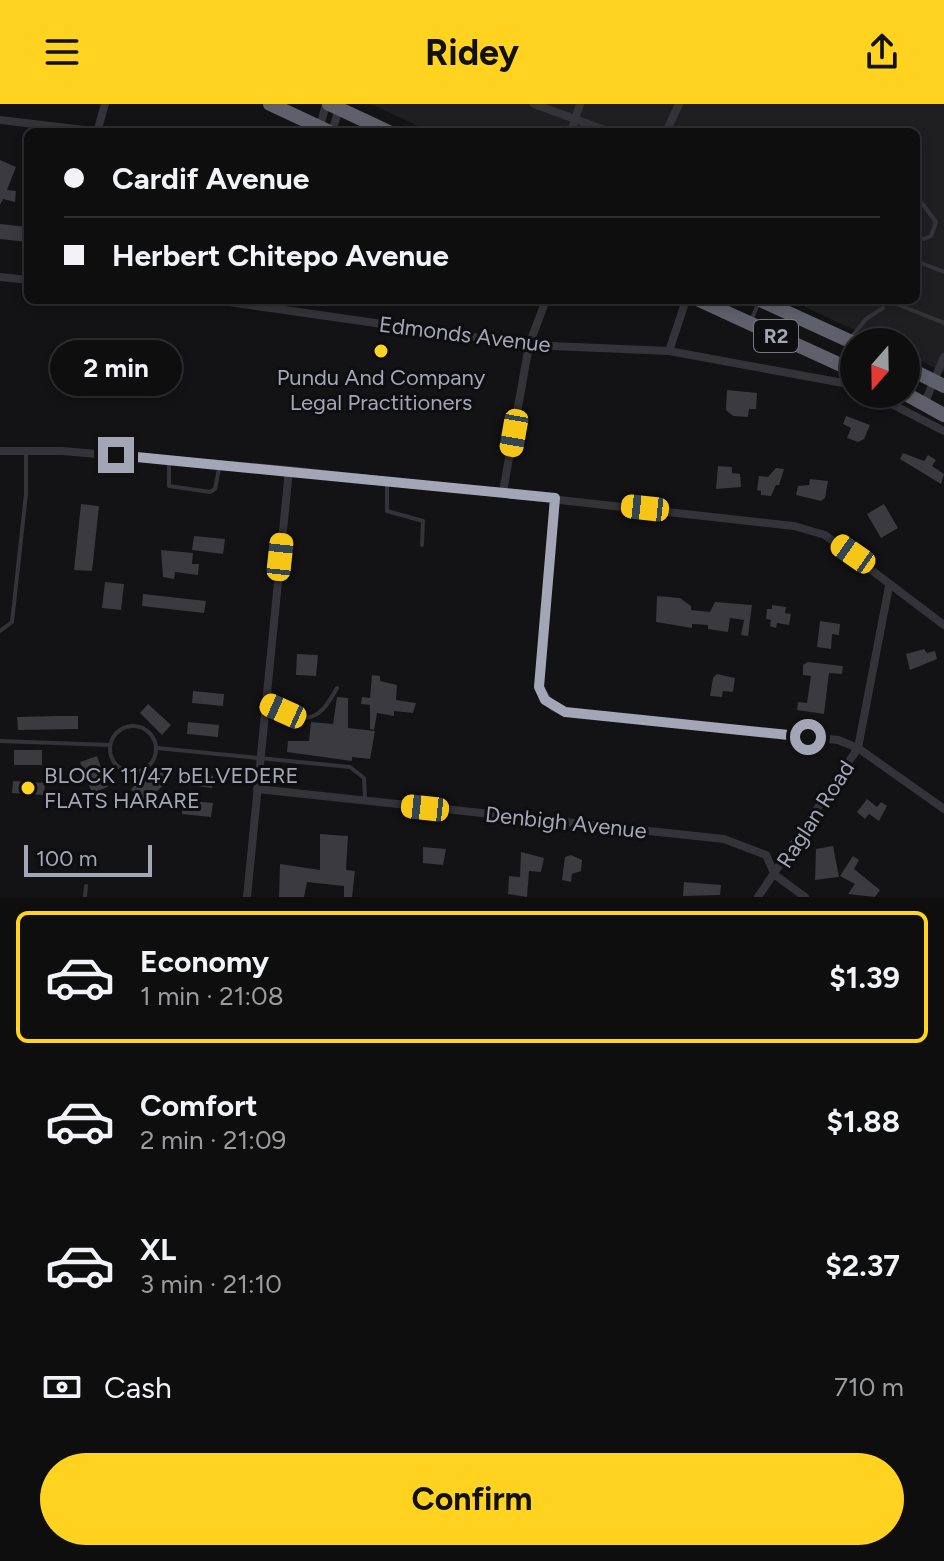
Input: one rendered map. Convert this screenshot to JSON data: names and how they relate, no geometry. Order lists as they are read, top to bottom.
{
  "streets": {
    "highway": ["R2"],
    "street": ["Edmonds Avenue", "Raglan Road", "Denbigh Avenue"]
  },
  "crossings": [
    ["Raglan Road", "Denbigh Avenue"]
  ],
  "places": ["Pundu And Company Legal Practitioners", "BLOCK 11/47 bELVEDERE FLATS HARARE"],
  "scale_bar": "100 m",
  "north": "bottom",
  "page": {
    "header": "Ridey",
    "banner": ["Cardif Avenue", "Herbert Chitepo Avenue"],
    "bubble": "2 min",
    "scale": "100 m",
    "list": [
      {
        "name": "Economy",
        "note": "1 min · 21:08",
        "value": "$1.39"
      },
      {
        "name": "Comfort",
        "note": "2 min · 21:09",
        "value": "$1.88"
      },
      {
        "name": "XL",
        "note": "3 min · 21:10",
        "value": "$2.37"
      }
    ],
    "pay": ["Cash", "710 m"],
    "buttons": "Confirm"
  }
}
